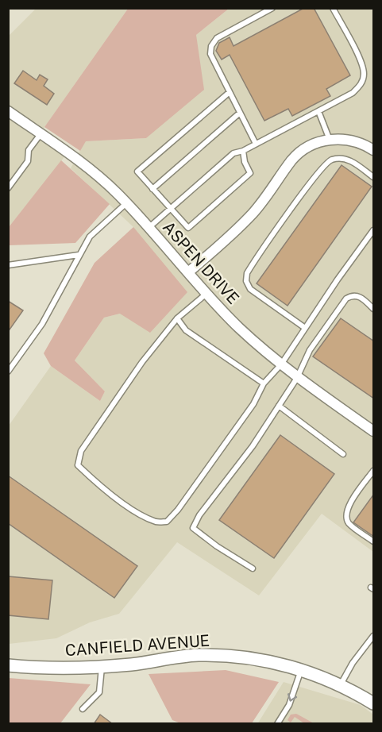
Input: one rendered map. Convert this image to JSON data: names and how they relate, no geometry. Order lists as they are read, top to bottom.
{
  "streets": {
    "street": ["ASPEN DRIVE", "CANFIELD AVENUE"]
  }
}
